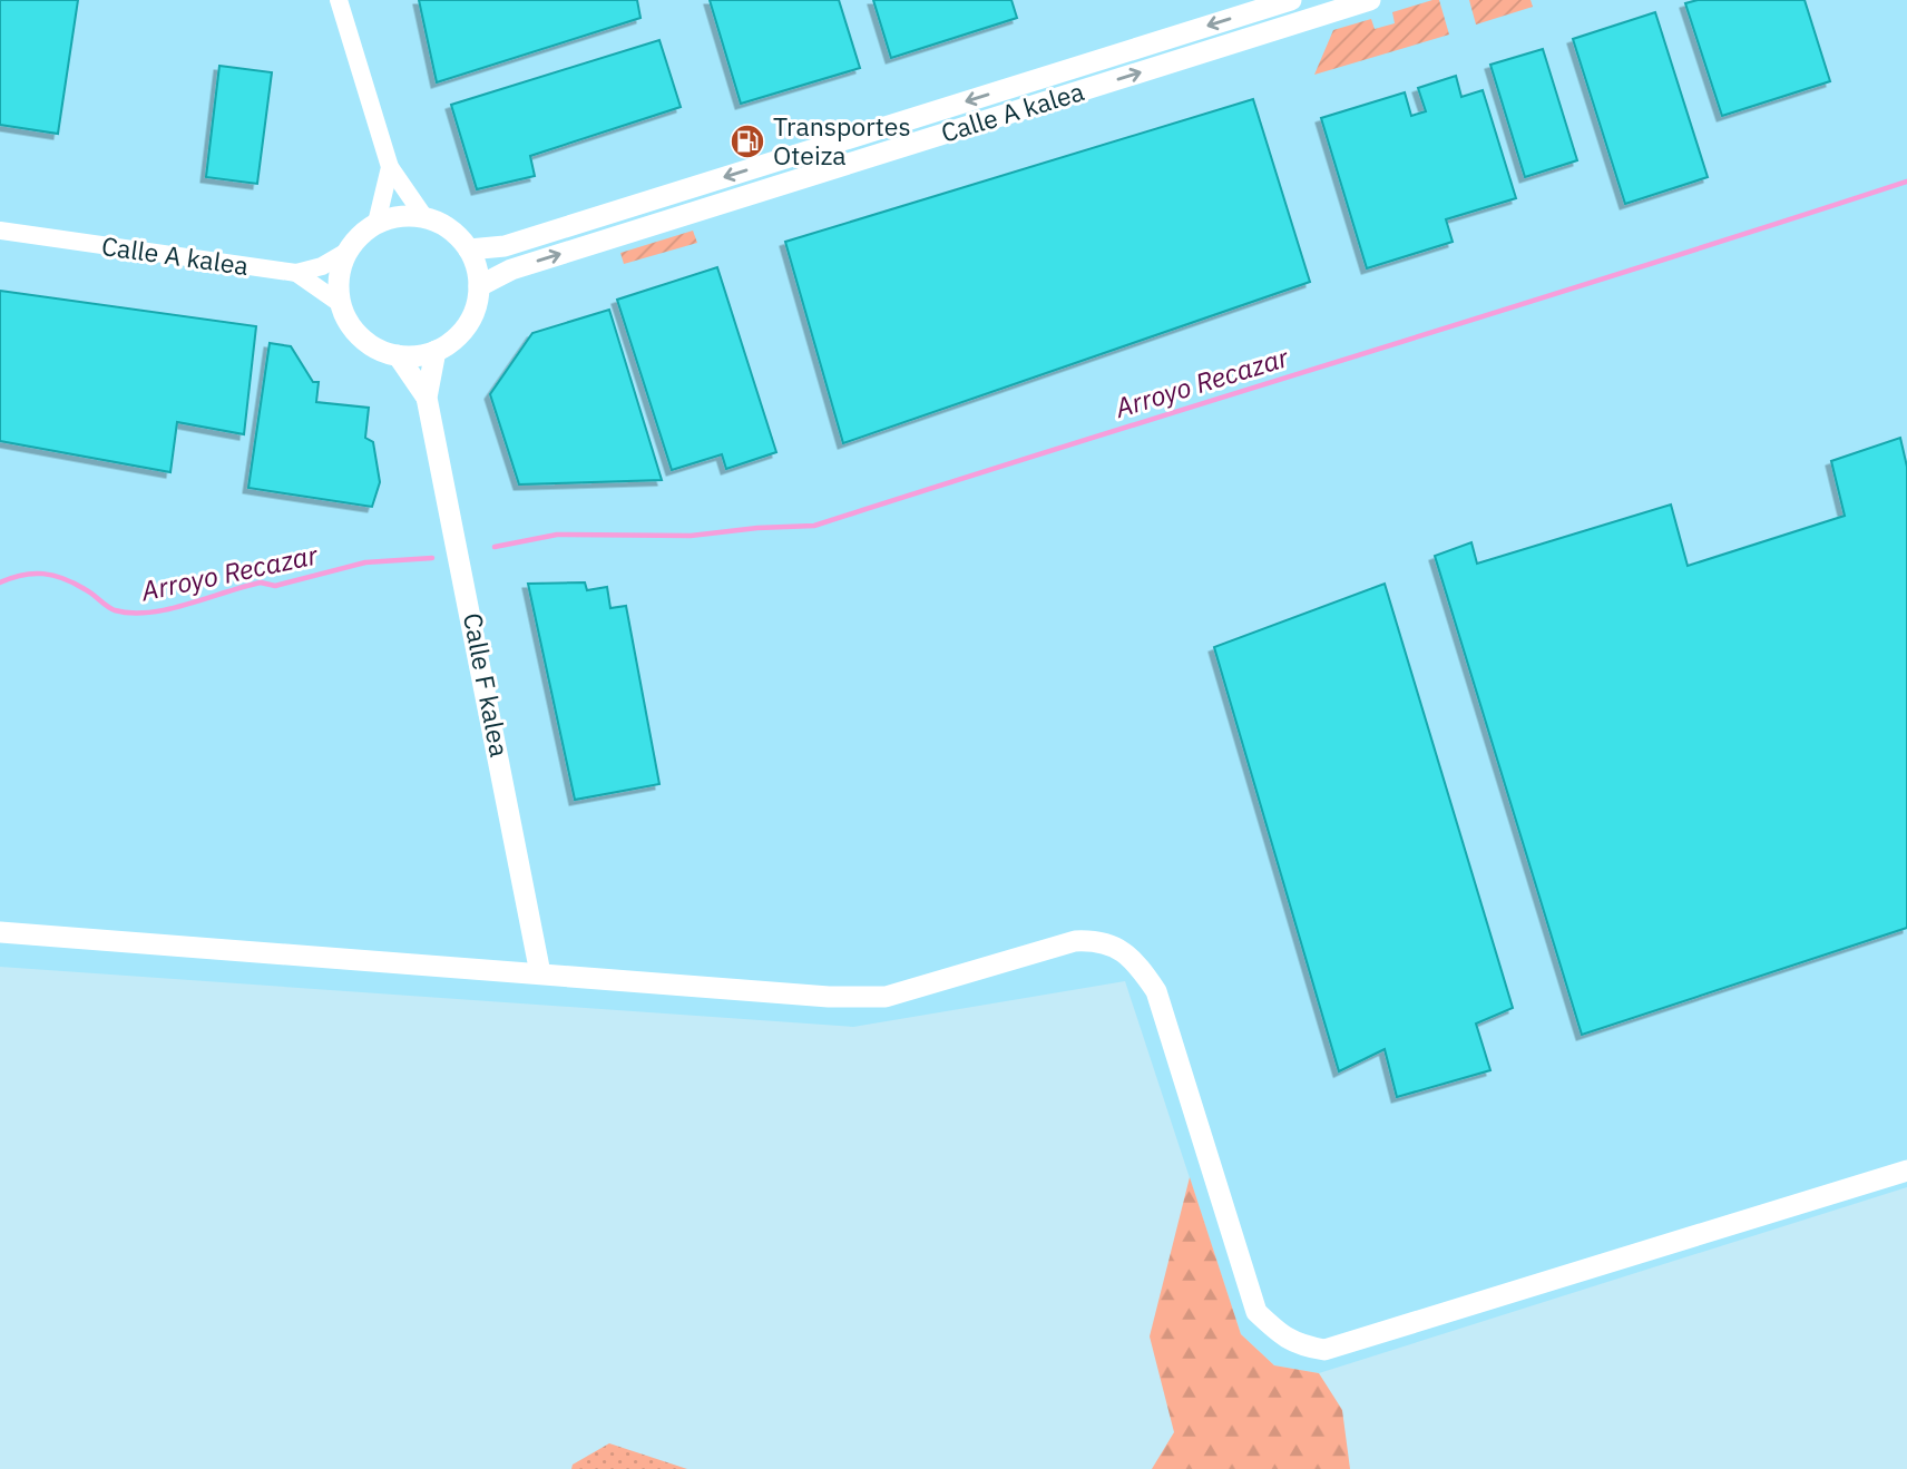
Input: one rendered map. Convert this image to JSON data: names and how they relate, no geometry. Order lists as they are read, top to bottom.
{
  "streets": {
    "street": ["Calle A kalea", "Calle F kalea"]
  },
  "crossings": [
    ["Calle A kalea", "Calle F kalea"]
  ],
  "water": ["Arroyo Recazar"],
  "places": {
    "fuel station": ["Transportes Oteiza"]
  }
}
